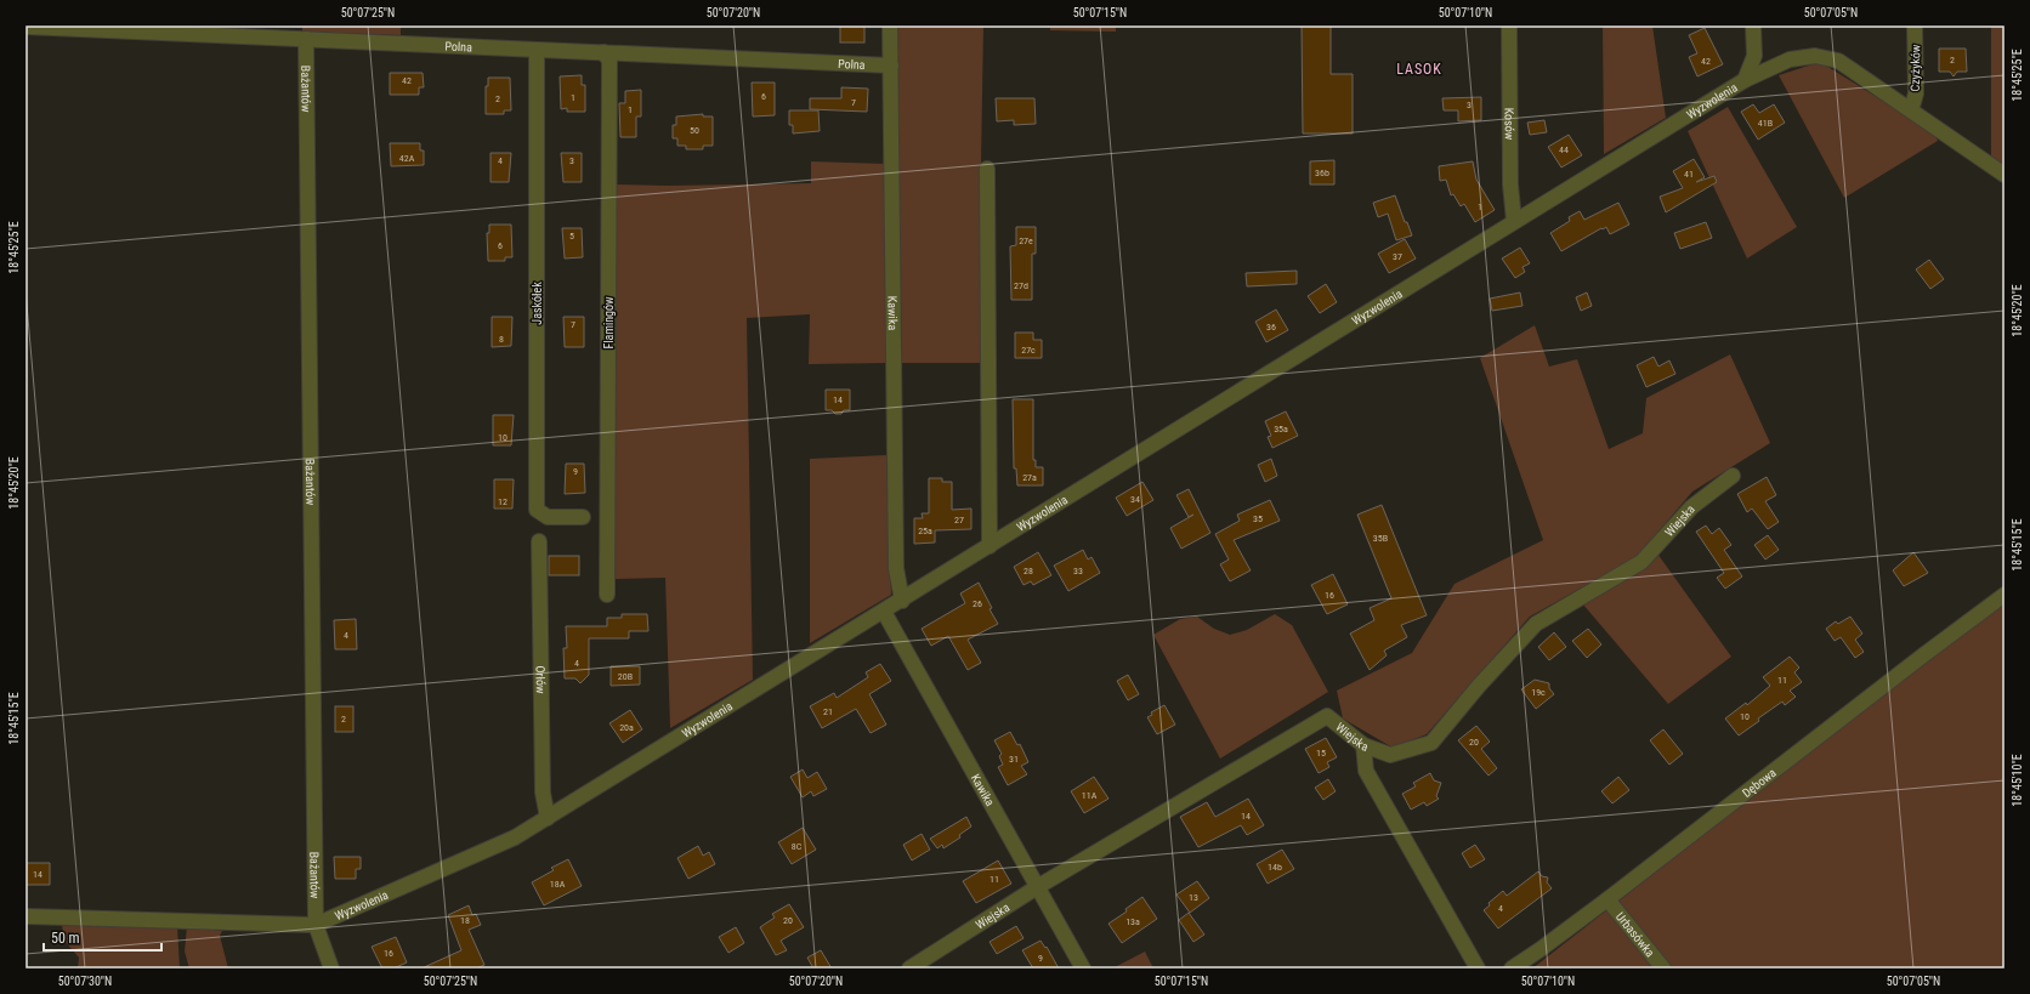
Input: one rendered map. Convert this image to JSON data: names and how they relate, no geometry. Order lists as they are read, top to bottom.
{
  "streets": {
    "street": [
      "Polna",
      "Czyżyków",
      "Bażantów",
      "Wyzwolenia",
      "Kosów",
      "Jaskółek",
      "Kawika",
      "Flamingów",
      "Wiejska",
      "Orłów",
      "Dębowa",
      "Urbasówka"
    ]
  },
  "crossings": [
    ["Polna", "Bażantów"],
    ["Polna", "Jaskółek"],
    ["Polna", "Kawika"],
    ["Polna", "Flamingów"],
    ["Czyżyków", "Wyzwolenia"],
    ["Bażantów", "Wyzwolenia"],
    ["Wyzwolenia", "Kosów"],
    ["Wyzwolenia", "Kawika"],
    ["Wyzwolenia", "Orłów"],
    ["Kawika", "Wiejska"],
    ["Dębowa", "Urbasówka"]
  ],
  "districts": ["LASOK"],
  "house_numbers": [
    "2",
    "42",
    "42",
    "6",
    "1",
    "2",
    "7",
    "3",
    "1",
    "41B",
    "50",
    "44",
    "42A",
    "4",
    "3",
    "36b",
    "41",
    "1",
    "5",
    "27e",
    "6",
    "37",
    "27d",
    "7",
    "36",
    "8",
    "27c",
    "14",
    "35a",
    "10",
    "9",
    "27a",
    "34",
    "12",
    "35",
    "27",
    "25a",
    "35B",
    "28",
    "33",
    "16",
    "26",
    "4",
    "4",
    "20B",
    "11",
    "19c",
    "21",
    "10",
    "2",
    "20a",
    "20",
    "15",
    "31",
    "11A",
    "14",
    "8C",
    "14b",
    "14",
    "11",
    "18A",
    "13",
    "4",
    "18",
    "20",
    "13a",
    "16",
    "9"
  ],
  "scale_bar": "50 m",
  "coordinates": [
    "50°07'25\"N",
    "50°07'20\"N",
    "50°07'15\"N",
    "50°07'10\"N",
    "50°07'05\"N",
    "18°45'25\"E",
    "18°45'20\"E",
    "18°45'15\"E",
    "18°45'10\"E",
    "50°07'30\"N"
  ]
}
